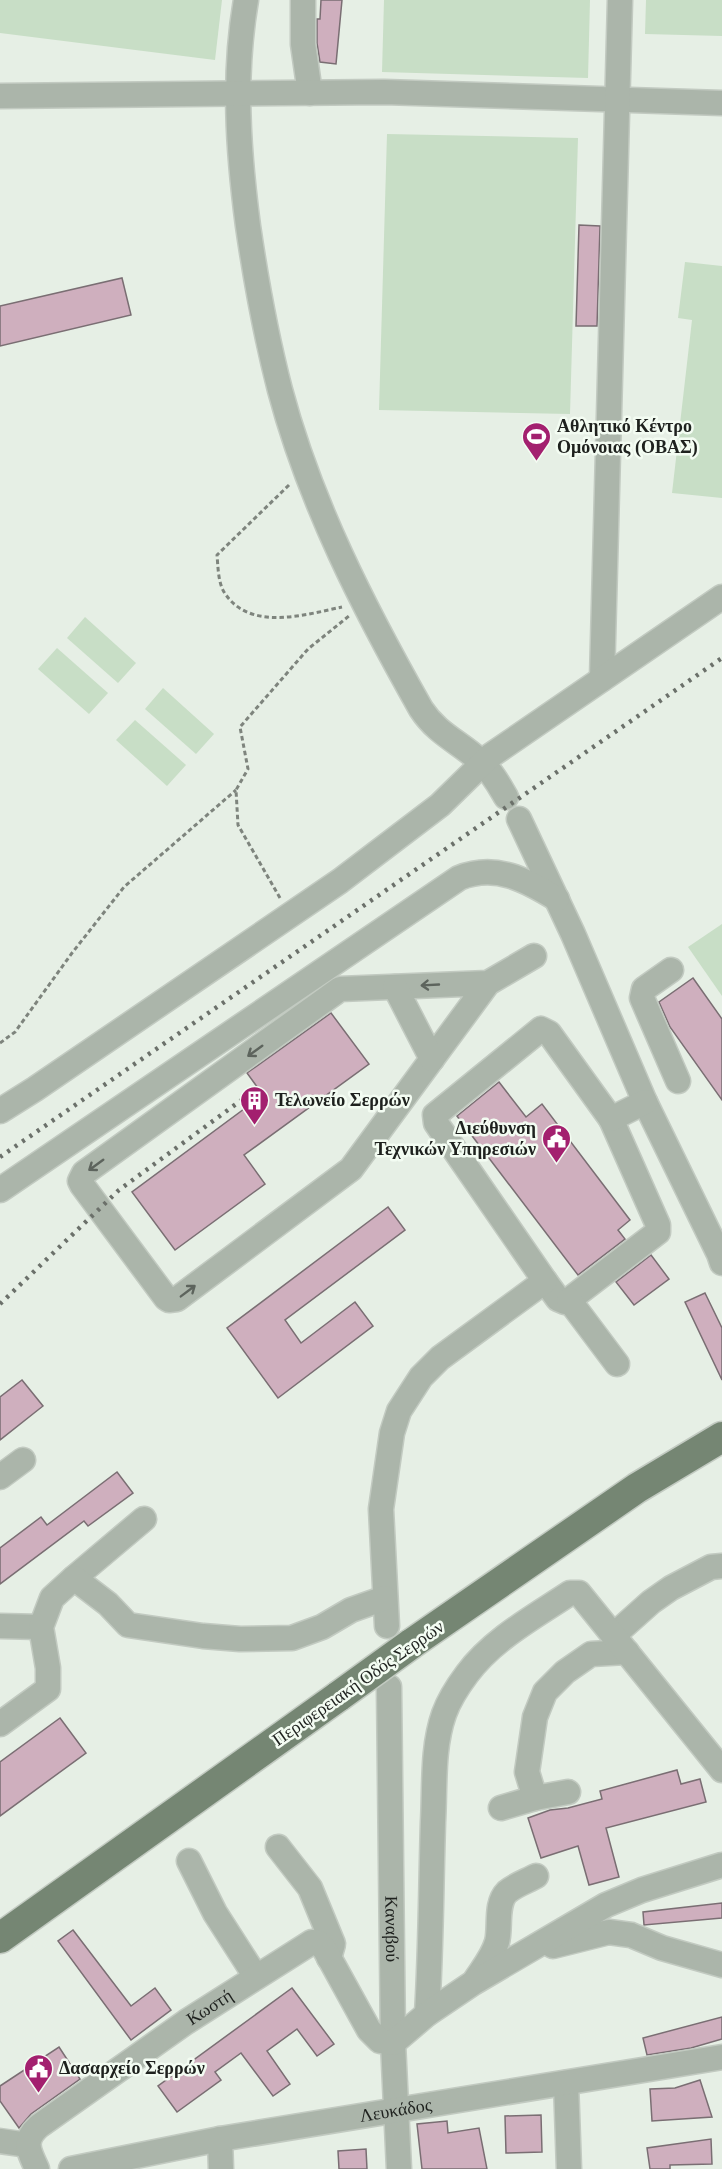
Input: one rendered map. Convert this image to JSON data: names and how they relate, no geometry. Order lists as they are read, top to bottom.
{
  "streets": {
    "main road": ["Περιφερειακή Οδός Σερρών"],
    "street": ["Καναβού", "Κωστή", "Λευκάδος"]
  },
  "crossings": [
    ["Καναβού", "Κωστή"],
    ["Καναβού", "Λευκάδος"]
  ],
  "places": {
    "sports": ["Αθλητικό Κέντρο Ομόνοιας (ΟΒΑΣ)"],
    "building": ["Τελωνείο Σερρών"],
    "public building": ["Διεύθυνση Τεχνικών Υπηρεσιών", "Δασαρχείο Σερρών"]
  }
}
